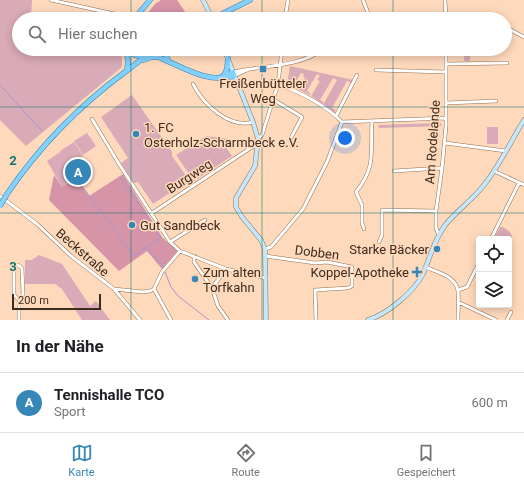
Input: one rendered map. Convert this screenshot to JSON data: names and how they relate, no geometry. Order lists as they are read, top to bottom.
{
  "streets": {
    "street": [
      "Am Rodelande",
      "Burgweg",
      "Beckstraße",
      "Dobben"
    ]
  },
  "places": {
    "transit": ["Freißenbütteler Weg"],
    "other": [
      "1. FC Osterholz-Scharmbeck e.V.",
      "Gut Sandbeck",
      "Starke Bäcker",
      "Zum alten Torfkahn"
    ],
    "health": ["Koppel-Apotheke"]
  },
  "scale_bar": "200 m",
  "page": {
    "search": "Hier suchen",
    "pins": "A",
    "scale": "200 m",
    "heading": "In der Nähe",
    "list": [
      {
        "mark": "A",
        "name": "Tennishalle TCO",
        "note": "Sport",
        "value": "600 m"
      }
    ],
    "nav": ["Karte", "Route", "Gespeichert"]
  },
  "grid": {
    "rows": ["2", "3"]
  }
}
